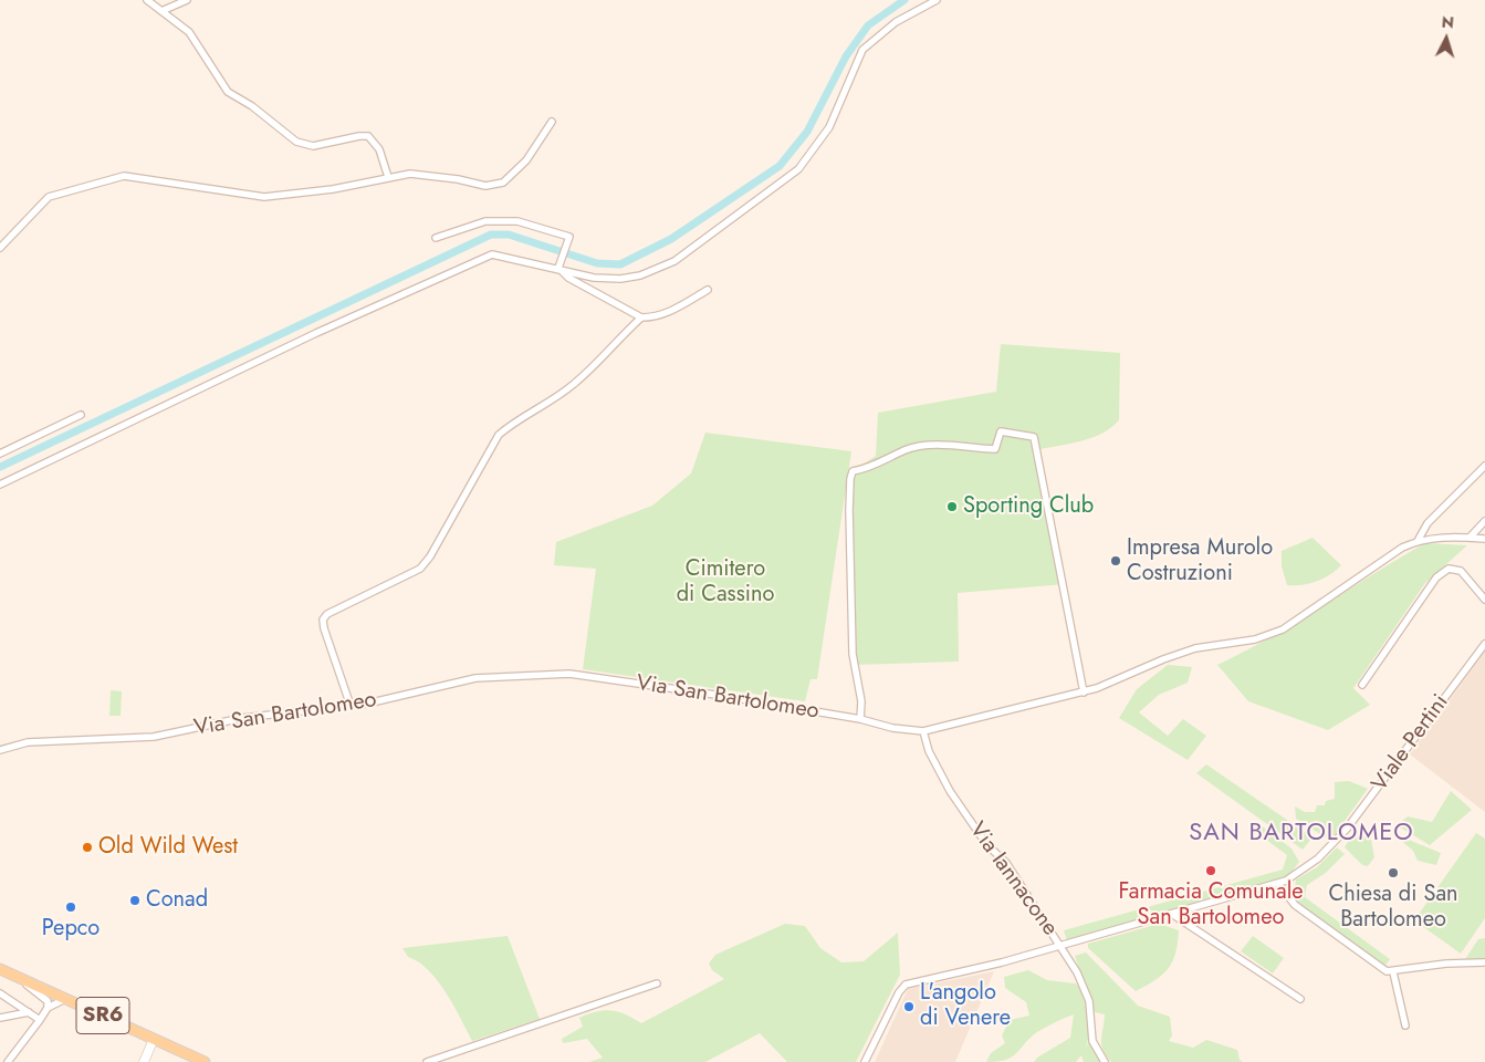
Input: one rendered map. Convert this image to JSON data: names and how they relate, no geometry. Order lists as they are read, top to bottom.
{
  "streets": {
    "main road": ["SR6"],
    "street": ["Via San Bartolomeo", "Viale Pertini", "Via Iannacone"]
  },
  "crossings": [
    ["Via San Bartolomeo", "Via Iannacone"],
    ["Viale Pertini", "Via Iannacone"]
  ],
  "districts": ["SAN BARTOLOMEO"],
  "parks": ["Cimitero di Cassino"],
  "places": [
    "Sporting Club",
    "Impresa Murolo Costruzioni",
    "Old Wild West",
    "Farmacia Comunale San Bartolomeo",
    "Chiesa di San Bartolomeo",
    "Conad",
    "Pepco",
    "L'angolo di Venere"
  ],
  "north": "top"
}
